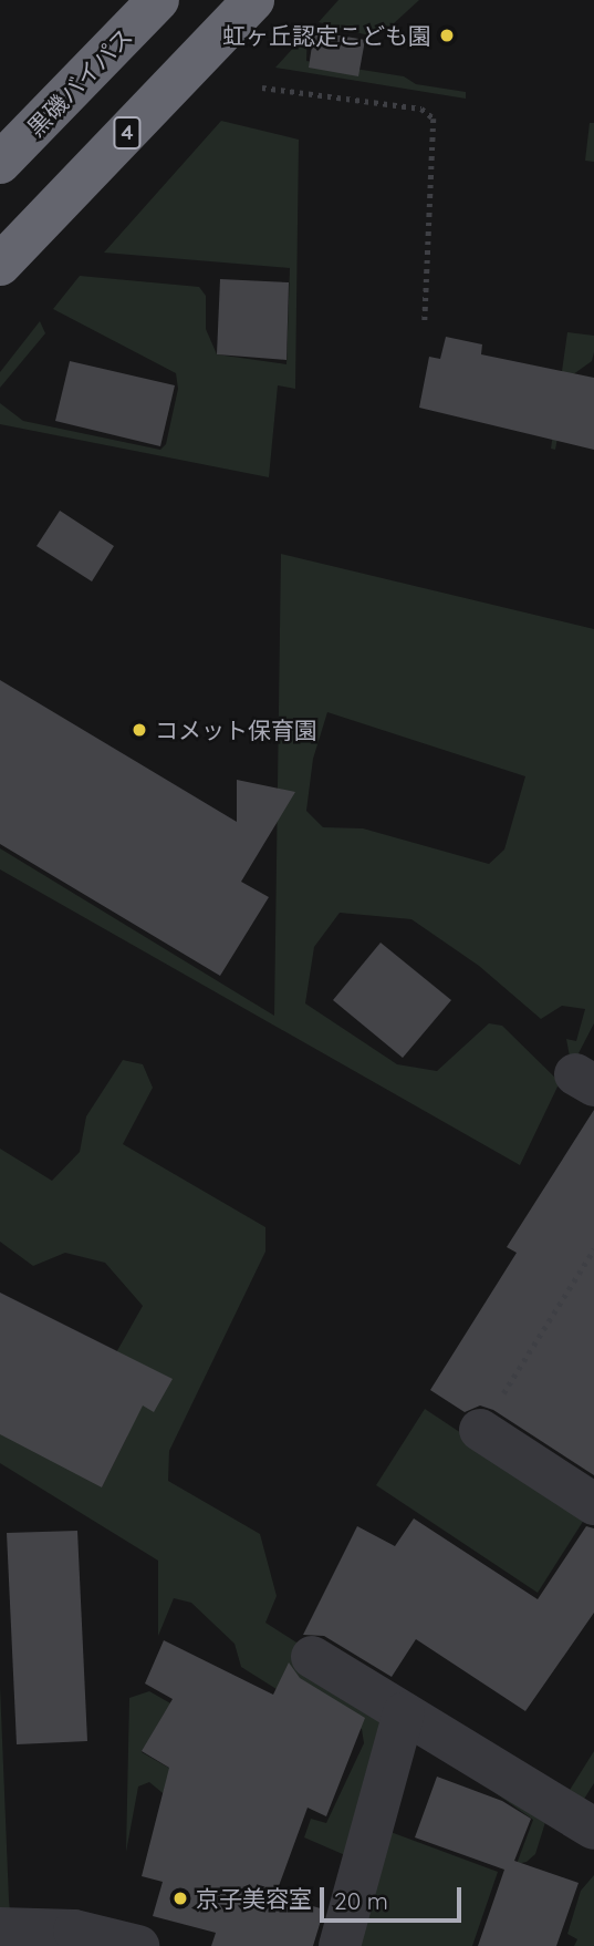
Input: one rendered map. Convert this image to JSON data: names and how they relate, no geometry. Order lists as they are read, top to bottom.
{
  "streets": {
    "highway": ["黒磯バイパス", "4"]
  },
  "places": ["虹ヶ丘認定こども園", "コメット保育園", "京子美容室"],
  "scale_bar": "20 m"
}
